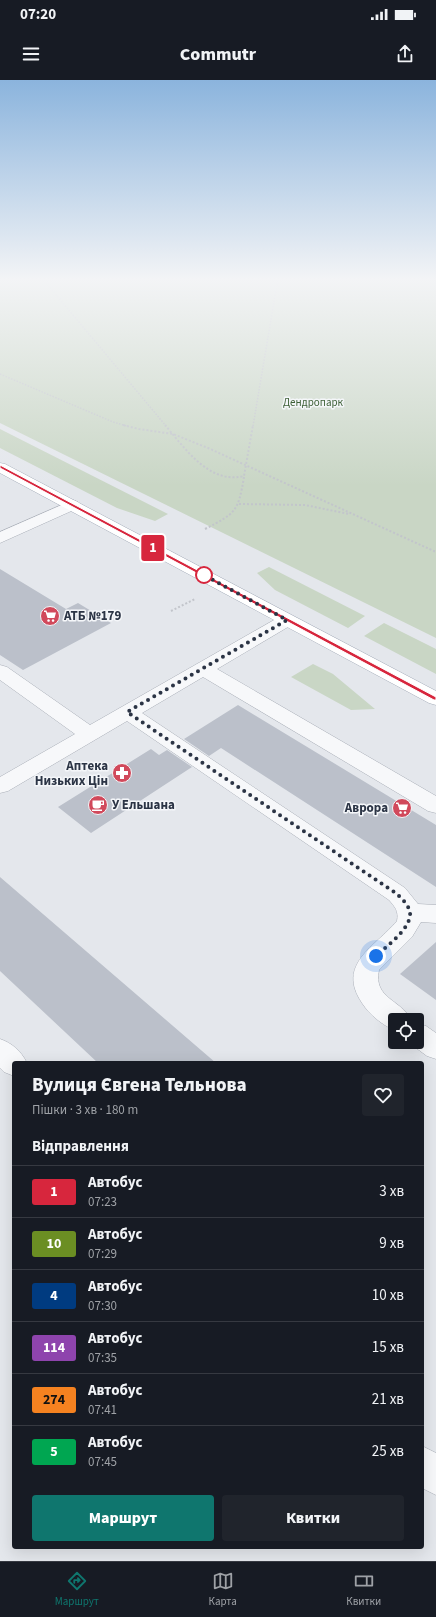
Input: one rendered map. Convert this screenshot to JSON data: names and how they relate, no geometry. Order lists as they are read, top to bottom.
{
  "parks": ["Дендропарк"],
  "places": {
    "supermarket": ["АТБ №179", "Аврора"],
    "pharmacy": ["Аптека Низьких Цін"],
    "cafe": ["У Ельшана"]
  },
  "lines": ["bus line 1"],
  "page": {
    "status": "07:20",
    "header": "Commutr",
    "on_map": "1",
    "heading": [
      ["Вулиця Євгена Тельнова", "Пішки · 3 хв · 180 m"],
      "Відправлення"
    ],
    "list": [
      {
        "mark": "1",
        "name": "Автобус",
        "note": "07:23",
        "value": "3 хв"
      },
      {
        "mark": "10",
        "name": "Автобус",
        "note": "07:29",
        "value": "9 хв"
      },
      {
        "mark": "4",
        "name": "Автобус",
        "note": "07:30",
        "value": "10 хв"
      },
      {
        "mark": "114",
        "name": "Автобус",
        "note": "07:35",
        "value": "15 хв"
      },
      {
        "mark": "274",
        "name": "Автобус",
        "note": "07:41",
        "value": "21 хв"
      },
      {
        "mark": "5",
        "name": "Автобус",
        "note": "07:45",
        "value": "25 хв"
      }
    ],
    "buttons": ["Маршрут", "Квитки"],
    "tabs": ["Маршрут", "Карта", "Квитки"]
  }
}
